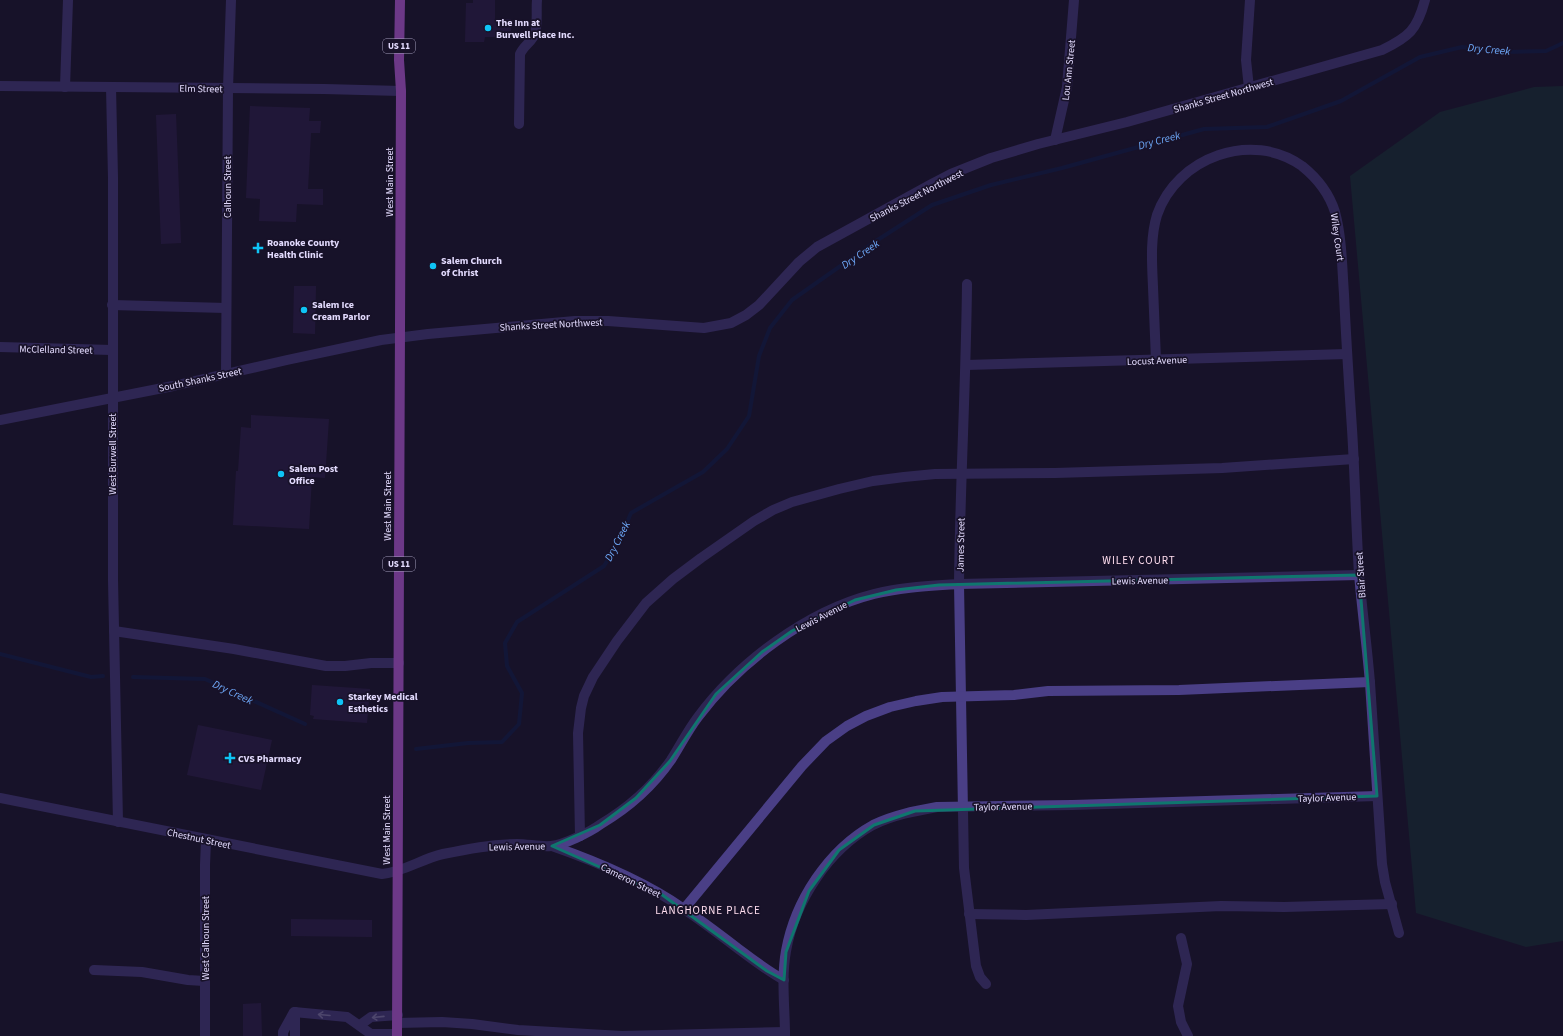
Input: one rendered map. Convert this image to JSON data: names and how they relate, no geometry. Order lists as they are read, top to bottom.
{
  "streets": {
    "main road": ["US 11", "West Main Street"],
    "street": [
      "Lou Ann Street",
      "Elm Street",
      "Shanks Street Northwest",
      "Calhoun Street",
      "Wiley Court",
      "McClelland Street",
      "Locust Avenue",
      "South Shanks Street",
      "West Burwell Street",
      "James Street",
      "Blair Street",
      "Lewis Avenue",
      "Taylor Avenue",
      "Chestnut Street",
      "Cameron Street",
      "West Calhoun Street"
    ]
  },
  "crossings": [
    ["Lou Ann Street", "Shanks Street Northwest"],
    ["Elm Street", "West Main Street"],
    ["Elm Street", "Calhoun Street"],
    ["Elm Street", "West Burwell Street"],
    ["Shanks Street Northwest", "West Main Street"],
    ["Shanks Street Northwest", "South Shanks Street"],
    ["West Main Street", "South Shanks Street"],
    ["West Main Street", "Lewis Avenue"],
    ["West Main Street", "Chestnut Street"],
    ["Calhoun Street", "South Shanks Street"],
    ["Wiley Court", "Locust Avenue"],
    ["Wiley Court", "Blair Street"],
    ["McClelland Street", "West Burwell Street"],
    ["Locust Avenue", "James Street"],
    ["Locust Avenue", "Blair Street"],
    ["South Shanks Street", "West Burwell Street"],
    ["West Burwell Street", "Chestnut Street"],
    ["James Street", "Lewis Avenue"],
    ["James Street", "Taylor Avenue"],
    ["Blair Street", "Lewis Avenue"],
    ["Blair Street", "Taylor Avenue"],
    ["Lewis Avenue", "Chestnut Street"],
    ["Lewis Avenue", "Cameron Street"],
    ["Taylor Avenue", "Cameron Street"],
    ["Chestnut Street", "West Calhoun Street"]
  ],
  "districts": ["WILEY COURT", "LANGHORNE PLACE"],
  "water": ["Dry Creek"],
  "places": {
    "other": [
      "The Inn at Burwell Place Inc.",
      "Salem Church of Christ",
      "Salem Ice Cream Parlor",
      "Salem Post Office",
      "Starkey Medical Esthetics"
    ],
    "health": ["Roanoke County Health Clinic", "CVS Pharmacy"]
  }
}
